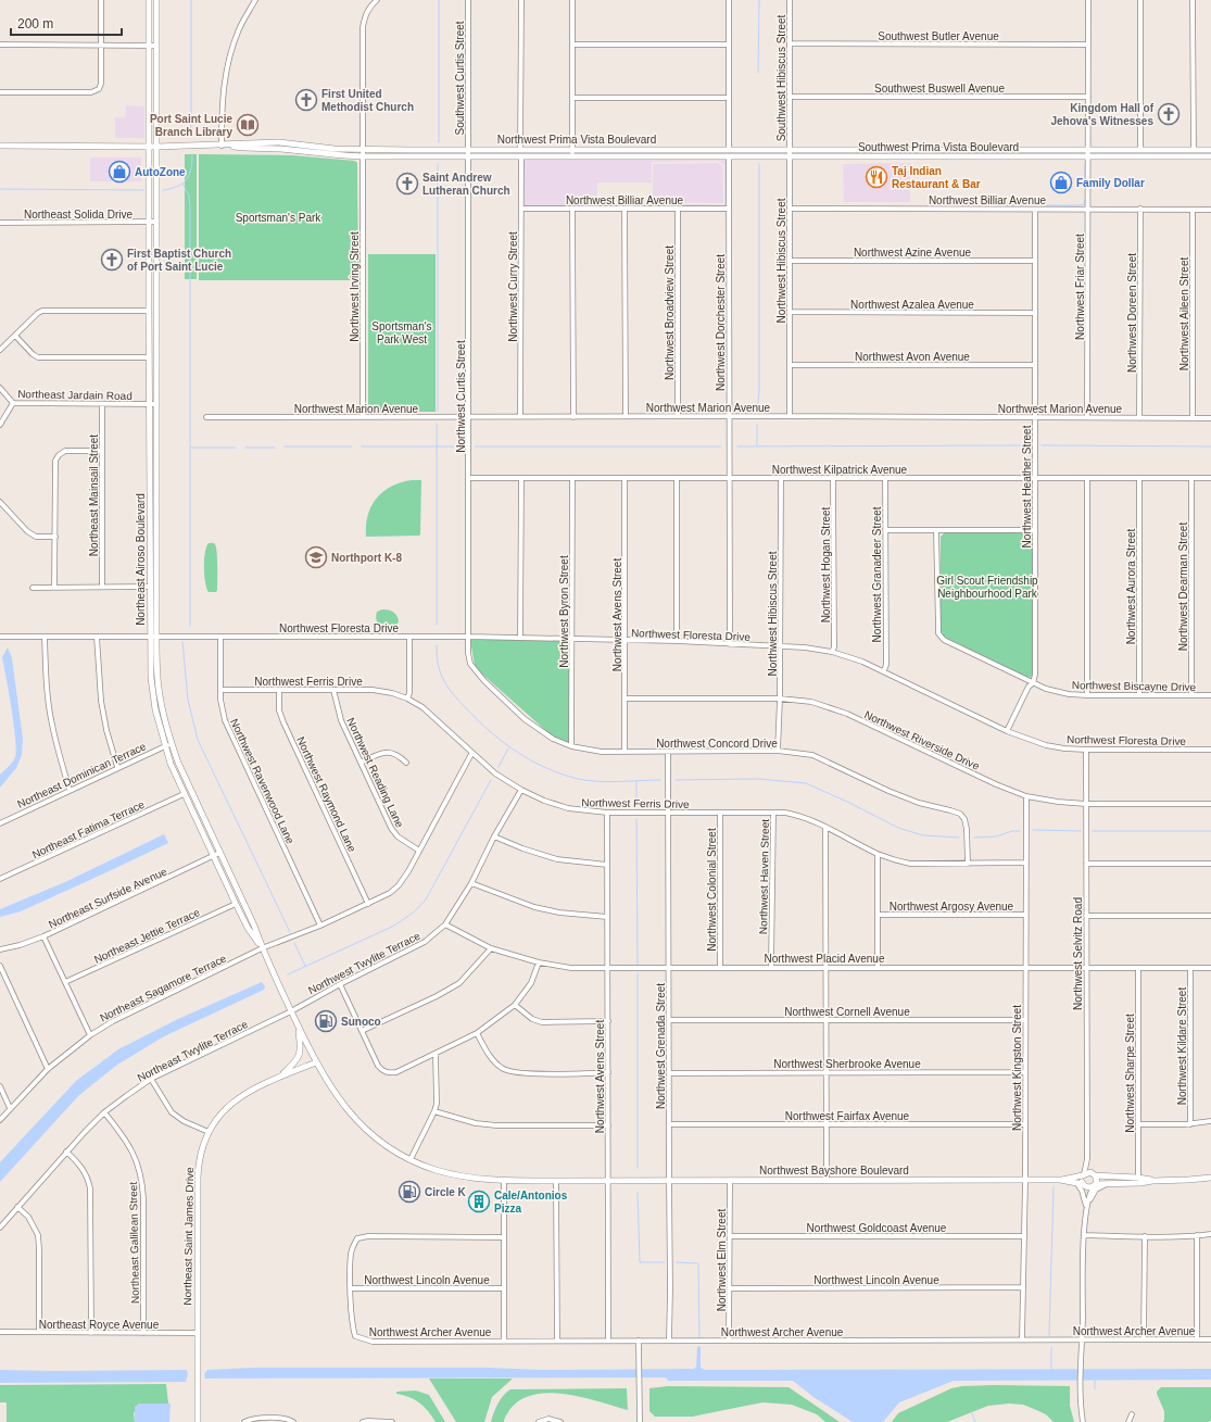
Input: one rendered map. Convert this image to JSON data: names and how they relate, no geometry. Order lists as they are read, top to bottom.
{
  "streets": {
    "main road": [
      "Northwest Prima Vista Boulevard",
      "Southwest Prima Vista Boulevard",
      "Northeast Airoso Boulevard",
      "Northwest Bayshore Boulevard",
      "Northeast Saint James Drive"
    ],
    "street": [
      "Southwest Butler Avenue",
      "Southwest Curtis Street",
      "Southwest Hibiscus Street",
      "Southwest Buswell Avenue",
      "Northwest Billiar Avenue",
      "Northeast Solida Drive",
      "Northwest Azine Avenue",
      "Northwest Hibiscus Street",
      "Northwest Irving Street",
      "Northwest Curry Street",
      "Northwest Friar Street",
      "Northwest Azalea Avenue",
      "Northwest Broadview Street",
      "Northwest Doreen Street",
      "Northwest Aileen Street",
      "Northwest Dorchester Street",
      "Northwest Avon Avenue",
      "Northeast Jardain Road",
      "Northwest Curtis Street",
      "Northwest Marion Avenue",
      "Northwest Kilpatrick Avenue",
      "Northwest Heather Street",
      "Northeast Mainsail Street",
      "Northwest Hogan Street",
      "Northwest Granadeer Street",
      "Northwest Aurora Street",
      "Northwest Dearman Street",
      "Northwest Byron Street",
      "Northwest Avens Street",
      "Northwest Floresta Drive",
      "Northwest Ferris Drive",
      "Northwest Biscayne Drive",
      "Northwest Riverside Drive",
      "Northwest Concord Drive",
      "Northwest Reading Lane",
      "Northeast Dominican Terrace",
      "Northwest Ravenwood Lane",
      "Northwest Raymond Lane",
      "Northeast Fatima Terrace",
      "Northwest Haven Street",
      "Northwest Colonial Street",
      "Northeast Surfside Avenue",
      "Northwest Argosy Avenue",
      "Northeast Jettie Terrace",
      "Northwest Selvitz Road",
      "Northwest Placid Avenue",
      "Northwest Twylite Terrace",
      "Northeast Sagamore Terrace",
      "Northwest Cornell Avenue",
      "Northwest Grenada Street",
      "Northwest Kildare Street",
      "Northeast Twylite Terrace",
      "Northwest Sherbrooke Avenue",
      "Northwest Kingston Street",
      "Northwest Sharpe Street",
      "Northwest Fairfax Avenue",
      "Northwest Goldcoast Avenue",
      "Northeast Galilean Street",
      "Northwest Elm Street",
      "Northwest Lincoln Avenue",
      "Northeast Royce Avenue",
      "Northwest Archer Avenue"
    ]
  },
  "crossings": [
    ["Southwest Butler Avenue", "Southwest Hibiscus Street"],
    ["Southwest Butler Avenue", "Northwest Friar Street"],
    ["Southwest Curtis Street", "Northwest Prima Vista Boulevard"],
    ["Southwest Curtis Street", "Northwest Curtis Street"],
    ["Southwest Hibiscus Street", "Southwest Buswell Avenue"],
    ["Southwest Hibiscus Street", "Northwest Prima Vista Boulevard"],
    ["Southwest Hibiscus Street", "Southwest Prima Vista Boulevard"],
    ["Southwest Hibiscus Street", "Northwest Hibiscus Street"],
    ["Southwest Buswell Avenue", "Northwest Friar Street"],
    ["Northwest Prima Vista Boulevard", "Southwest Prima Vista Boulevard"],
    ["Northwest Prima Vista Boulevard", "Northwest Hibiscus Street"],
    ["Northwest Prima Vista Boulevard", "Northwest Irving Street"],
    ["Northwest Prima Vista Boulevard", "Northwest Curry Street"],
    ["Northwest Prima Vista Boulevard", "Northwest Dorchester Street"],
    ["Northwest Prima Vista Boulevard", "Northwest Curtis Street"],
    ["Southwest Prima Vista Boulevard", "Northwest Hibiscus Street"],
    ["Southwest Prima Vista Boulevard", "Northwest Friar Street"],
    ["Northwest Billiar Avenue", "Northwest Hibiscus Street"],
    ["Northwest Billiar Avenue", "Northwest Curry Street"],
    ["Northwest Billiar Avenue", "Northwest Friar Street"],
    ["Northwest Billiar Avenue", "Northwest Broadview Street"],
    ["Northwest Billiar Avenue", "Northwest Doreen Street"],
    ["Northwest Billiar Avenue", "Northwest Aileen Street"],
    ["Northwest Billiar Avenue", "Northwest Dorchester Street"],
    ["Northwest Billiar Avenue", "Northwest Heather Street"],
    ["Northeast Solida Drive", "Northeast Airoso Boulevard"],
    ["Northwest Azine Avenue", "Northwest Hibiscus Street"],
    ["Northwest Azine Avenue", "Northwest Heather Street"],
    ["Northwest Hibiscus Street", "Northwest Azalea Avenue"],
    ["Northwest Hibiscus Street", "Northwest Avon Avenue"],
    ["Northwest Hibiscus Street", "Northwest Marion Avenue"],
    ["Northwest Hibiscus Street", "Northwest Kilpatrick Avenue"],
    ["Northwest Hibiscus Street", "Northwest Floresta Drive"],
    ["Northwest Hibiscus Street", "Northwest Riverside Drive"],
    ["Northwest Hibiscus Street", "Northwest Concord Drive"],
    ["Northwest Irving Street", "Northwest Marion Avenue"],
    ["Northwest Curry Street", "Northwest Marion Avenue"],
    ["Northwest Friar Street", "Northwest Marion Avenue"],
    ["Northwest Azalea Avenue", "Northwest Heather Street"],
    ["Northwest Broadview Street", "Northwest Marion Avenue"],
    ["Northwest Doreen Street", "Northwest Marion Avenue"],
    ["Northwest Aileen Street", "Northwest Marion Avenue"],
    ["Northwest Dorchester Street", "Northwest Marion Avenue"],
    ["Northwest Dorchester Street", "Northwest Kilpatrick Avenue"],
    ["Northwest Dorchester Street", "Northwest Floresta Drive"],
    ["Northwest Avon Avenue", "Northwest Heather Street"],
    ["Northeast Jardain Road", "Northeast Mainsail Street"],
    ["Northeast Jardain Road", "Northeast Airoso Boulevard"],
    ["Northwest Curtis Street", "Northwest Marion Avenue"],
    ["Northwest Curtis Street", "Northwest Kilpatrick Avenue"],
    ["Northwest Curtis Street", "Northwest Floresta Drive"],
    ["Northwest Curtis Street", "Northwest Concord Drive"],
    ["Northwest Marion Avenue", "Northwest Heather Street"],
    ["Northwest Kilpatrick Avenue", "Northwest Heather Street"],
    ["Northwest Kilpatrick Avenue", "Northwest Hogan Street"],
    ["Northwest Kilpatrick Avenue", "Northwest Granadeer Street"],
    ["Northwest Kilpatrick Avenue", "Northwest Aurora Street"],
    ["Northwest Kilpatrick Avenue", "Northwest Dearman Street"],
    ["Northwest Kilpatrick Avenue", "Northwest Byron Street"],
    ["Northwest Kilpatrick Avenue", "Northwest Avens Street"],
    ["Northwest Heather Street", "Northwest Floresta Drive"],
    ["Northwest Heather Street", "Northwest Biscayne Drive"],
    ["Northeast Airoso Boulevard", "Northwest Floresta Drive"],
    ["Northeast Airoso Boulevard", "Northeast Dominican Terrace"],
    ["Northeast Airoso Boulevard", "Northeast Fatima Terrace"],
    ["Northeast Airoso Boulevard", "Northeast Surfside Avenue"],
    ["Northeast Airoso Boulevard", "Northeast Jettie Terrace"],
    ["Northeast Airoso Boulevard", "Northwest Twylite Terrace"],
    ["Northeast Airoso Boulevard", "Northeast Sagamore Terrace"],
    ["Northeast Airoso Boulevard", "Northeast Twylite Terrace"],
    ["Northeast Airoso Boulevard", "Northwest Bayshore Boulevard"],
    ["Northeast Airoso Boulevard", "Northeast Saint James Drive"],
    ["Northwest Hogan Street", "Northwest Floresta Drive"],
    ["Northwest Granadeer Street", "Northwest Floresta Drive"],
    ["Northwest Aurora Street", "Northwest Biscayne Drive"],
    ["Northwest Dearman Street", "Northwest Biscayne Drive"],
    ["Northwest Byron Street", "Northwest Floresta Drive"],
    ["Northwest Byron Street", "Northwest Concord Drive"],
    ["Northwest Avens Street", "Northwest Floresta Drive"],
    ["Northwest Avens Street", "Northwest Ferris Drive"],
    ["Northwest Avens Street", "Northwest Riverside Drive"],
    ["Northwest Avens Street", "Northwest Concord Drive"],
    ["Northwest Avens Street", "Northwest Placid Avenue"],
    ["Northwest Avens Street", "Northwest Bayshore Boulevard"],
    ["Northwest Avens Street", "Northwest Archer Avenue"],
    ["Northwest Floresta Drive", "Northwest Concord Drive"],
    ["Northwest Floresta Drive", "Northwest Ravenwood Lane"],
    ["Northwest Floresta Drive", "Northwest Selvitz Road"],
    ["Northwest Ferris Drive", "Northwest Concord Drive"],
    ["Northwest Ferris Drive", "Northwest Reading Lane"],
    ["Northwest Ferris Drive", "Northwest Ravenwood Lane"],
    ["Northwest Ferris Drive", "Northwest Raymond Lane"],
    ["Northwest Ferris Drive", "Northwest Haven Street"],
    ["Northwest Ferris Drive", "Northwest Colonial Street"],
    ["Northwest Ferris Drive", "Northwest Twylite Terrace"],
    ["Northwest Ferris Drive", "Northeast Sagamore Terrace"],
    ["Northwest Ferris Drive", "Northwest Grenada Street"],
    ["Northwest Ferris Drive", "Northwest Kingston Street"],
    ["Northwest Riverside Drive", "Northwest Selvitz Road"],
    ["Northwest Riverside Drive", "Northwest Kingston Street"],
    ["Northwest Concord Drive", "Northwest Grenada Street"],
    ["Northwest Reading Lane", "Northeast Sagamore Terrace"],
    ["Northwest Ravenwood Lane", "Northeast Sagamore Terrace"],
    ["Northwest Raymond Lane", "Northeast Sagamore Terrace"],
    ["Northwest Haven Street", "Northwest Placid Avenue"],
    ["Northwest Colonial Street", "Northwest Placid Avenue"],
    ["Northwest Argosy Avenue", "Northwest Kingston Street"],
    ["Northwest Selvitz Road", "Northwest Placid Avenue"],
    ["Northwest Selvitz Road", "Northwest Bayshore Boulevard"],
    ["Northwest Placid Avenue", "Northwest Twylite Terrace"],
    ["Northwest Placid Avenue", "Northwest Grenada Street"],
    ["Northwest Placid Avenue", "Northwest Kildare Street"],
    ["Northwest Placid Avenue", "Northwest Kingston Street"],
    ["Northwest Placid Avenue", "Northwest Sharpe Street"],
    ["Northwest Twylite Terrace", "Northeast Twylite Terrace"],
    ["Northwest Cornell Avenue", "Northwest Grenada Street"],
    ["Northwest Cornell Avenue", "Northwest Kingston Street"],
    ["Northwest Grenada Street", "Northwest Sherbrooke Avenue"],
    ["Northwest Grenada Street", "Northwest Fairfax Avenue"],
    ["Northwest Grenada Street", "Northwest Bayshore Boulevard"],
    ["Northwest Grenada Street", "Northwest Archer Avenue"],
    ["Northeast Twylite Terrace", "Northeast Galilean Street"],
    ["Northwest Sherbrooke Avenue", "Northwest Kingston Street"],
    ["Northwest Kingston Street", "Northwest Fairfax Avenue"],
    ["Northwest Kingston Street", "Northwest Bayshore Boulevard"],
    ["Northwest Kingston Street", "Northwest Goldcoast Avenue"],
    ["Northwest Kingston Street", "Northwest Lincoln Avenue"],
    ["Northwest Kingston Street", "Northwest Archer Avenue"],
    ["Northwest Bayshore Boulevard", "Northwest Elm Street"],
    ["Northwest Goldcoast Avenue", "Northwest Elm Street"],
    ["Northeast Saint James Drive", "Northeast Royce Avenue"],
    ["Northeast Galilean Street", "Northeast Royce Avenue"],
    ["Northwest Elm Street", "Northwest Lincoln Avenue"],
    ["Northwest Elm Street", "Northwest Archer Avenue"],
    ["Northwest Lincoln Avenue", "Northwest Archer Avenue"]
  ],
  "parks": ["Sportsman's Park", "Sportsman's Park West", "Girl Scout Friendship Neighbourhood Park"],
  "places": {
    "church": [
      "First United Methodist Church",
      "Kingdom Hall of Jehova's Witnesses",
      "Saint Andrew Lutheran Church",
      "First Baptist Church of Port Saint Lucie"
    ],
    "library": ["Port Saint Lucie Branch Library"],
    "shop": ["AutoZone", "Family Dollar"],
    "restaurant": ["Taj Indian Restaurant & Bar"],
    "school or university": ["Northport K-8"],
    "fuel station": ["Sunoco", "Circle K"],
    "building": ["Cale/Antonios Pizza"]
  },
  "scale_bar": "200 m"
}
